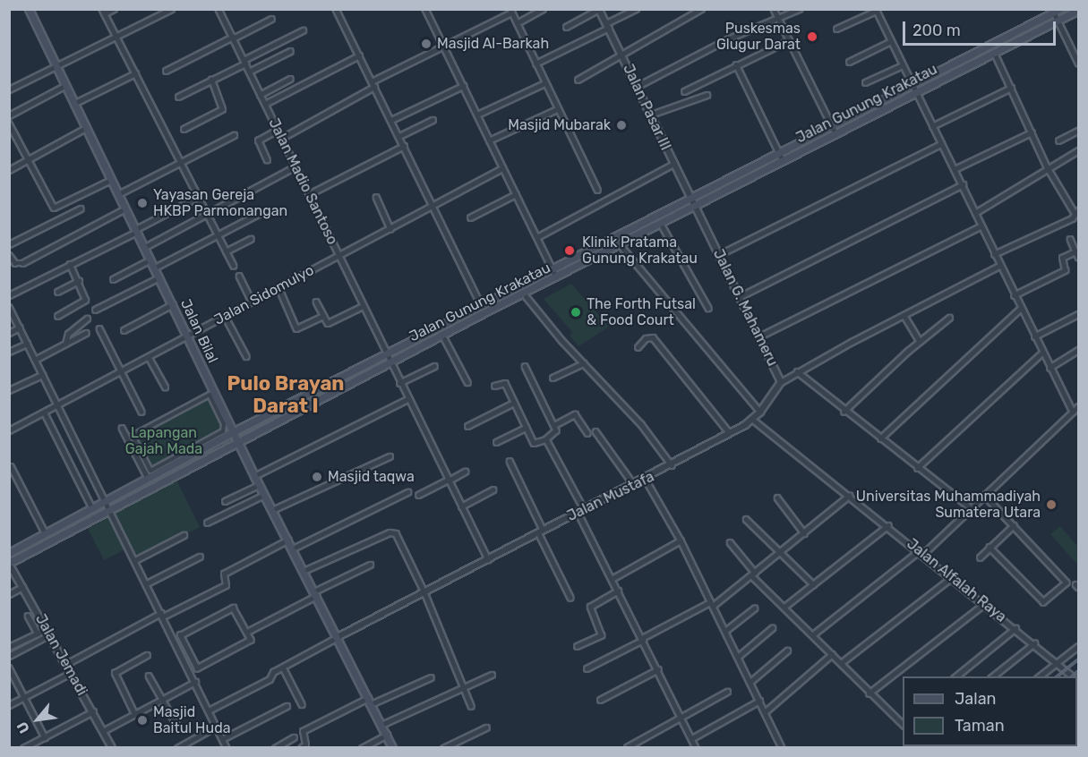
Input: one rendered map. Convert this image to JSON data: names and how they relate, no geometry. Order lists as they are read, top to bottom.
{
  "streets": {
    "main road": ["Jalan Gunung Krakatau", "Jalan Bilal"],
    "street": [
      "Jalan Pasar III",
      "Jalan Madio Santoso",
      "Jalan Sidomulyo",
      "Jalan G. Mahameru",
      "Jalan Mustafa",
      "Jalan Alfalah Raya",
      "Jalan Jemadi"
    ]
  },
  "crossings": [
    ["Jalan Gunung Krakatau", "Jalan Pasar III"],
    ["Jalan Gunung Krakatau", "Jalan Madio Santoso"],
    ["Jalan Gunung Krakatau", "Jalan G. Mahameru"],
    ["Jalan Gunung Krakatau", "Jalan Bilal"],
    ["Jalan Gunung Krakatau", "Jalan Jemadi"],
    ["Jalan Pasar III", "Jalan G. Mahameru"],
    ["Jalan Madio Santoso", "Jalan Sidomulyo"],
    ["Jalan Madio Santoso", "Jalan Mustafa"],
    ["Jalan Sidomulyo", "Jalan Bilal"],
    ["Jalan G. Mahameru", "Jalan Mustafa"],
    ["Jalan Bilal", "Jalan Mustafa"],
    ["Jalan Mustafa", "Jalan Alfalah Raya"]
  ],
  "districts": ["Pulo Brayan Darat I"],
  "parks": ["Lapangan Gajah Mada"],
  "places": [
    "Puskesmas Glugur Darat",
    "Masjid Al-Barkah",
    "Masjid Mubarak",
    "Yayasan Gereja HKBP Parmonangan",
    "Klinik Pratama Gunung Krakatau",
    "The Forth Futsal & Food Court",
    "Masjid taqwa",
    "Universitas Muhammadiyah Sumatera Utara",
    "Masjid Baitul Huda"
  ],
  "legend": ["Jalan", "Taman"],
  "scale_bar": "200 m",
  "north": "bottom left"
}
